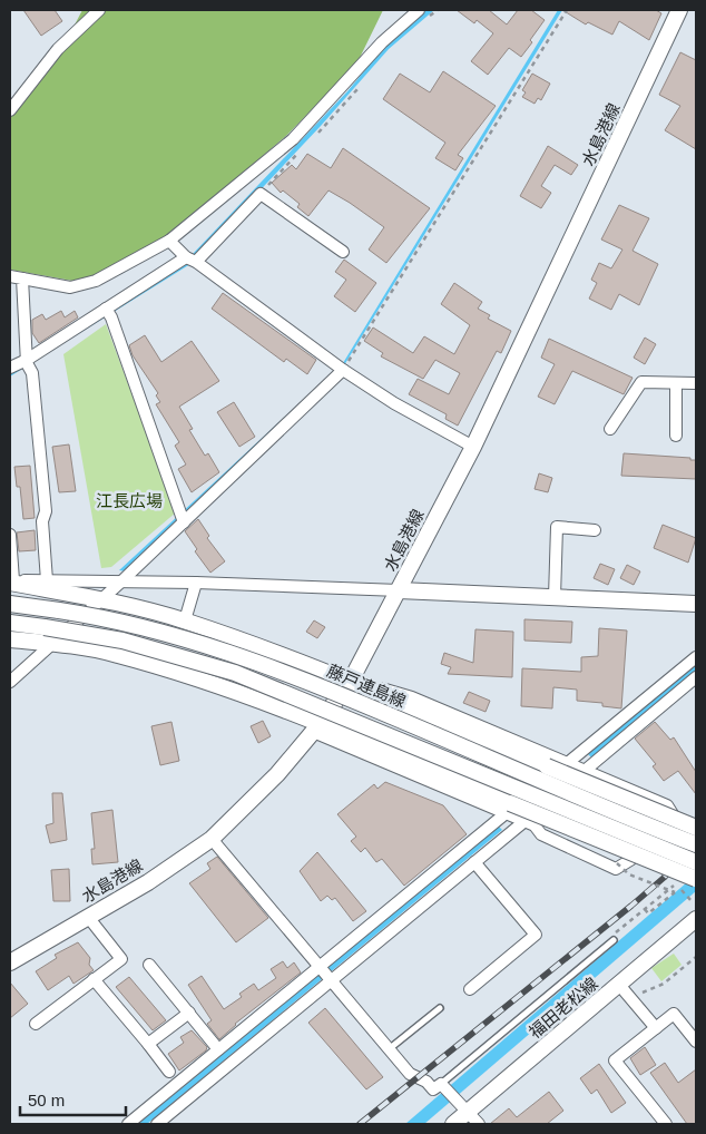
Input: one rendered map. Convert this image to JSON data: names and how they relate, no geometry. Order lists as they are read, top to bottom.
{
  "streets": {
    "main road": ["水島港線", "藤戸連島線", "福田老松線"]
  },
  "parks": ["江長広場"],
  "scale_bar": "50 m"
}
